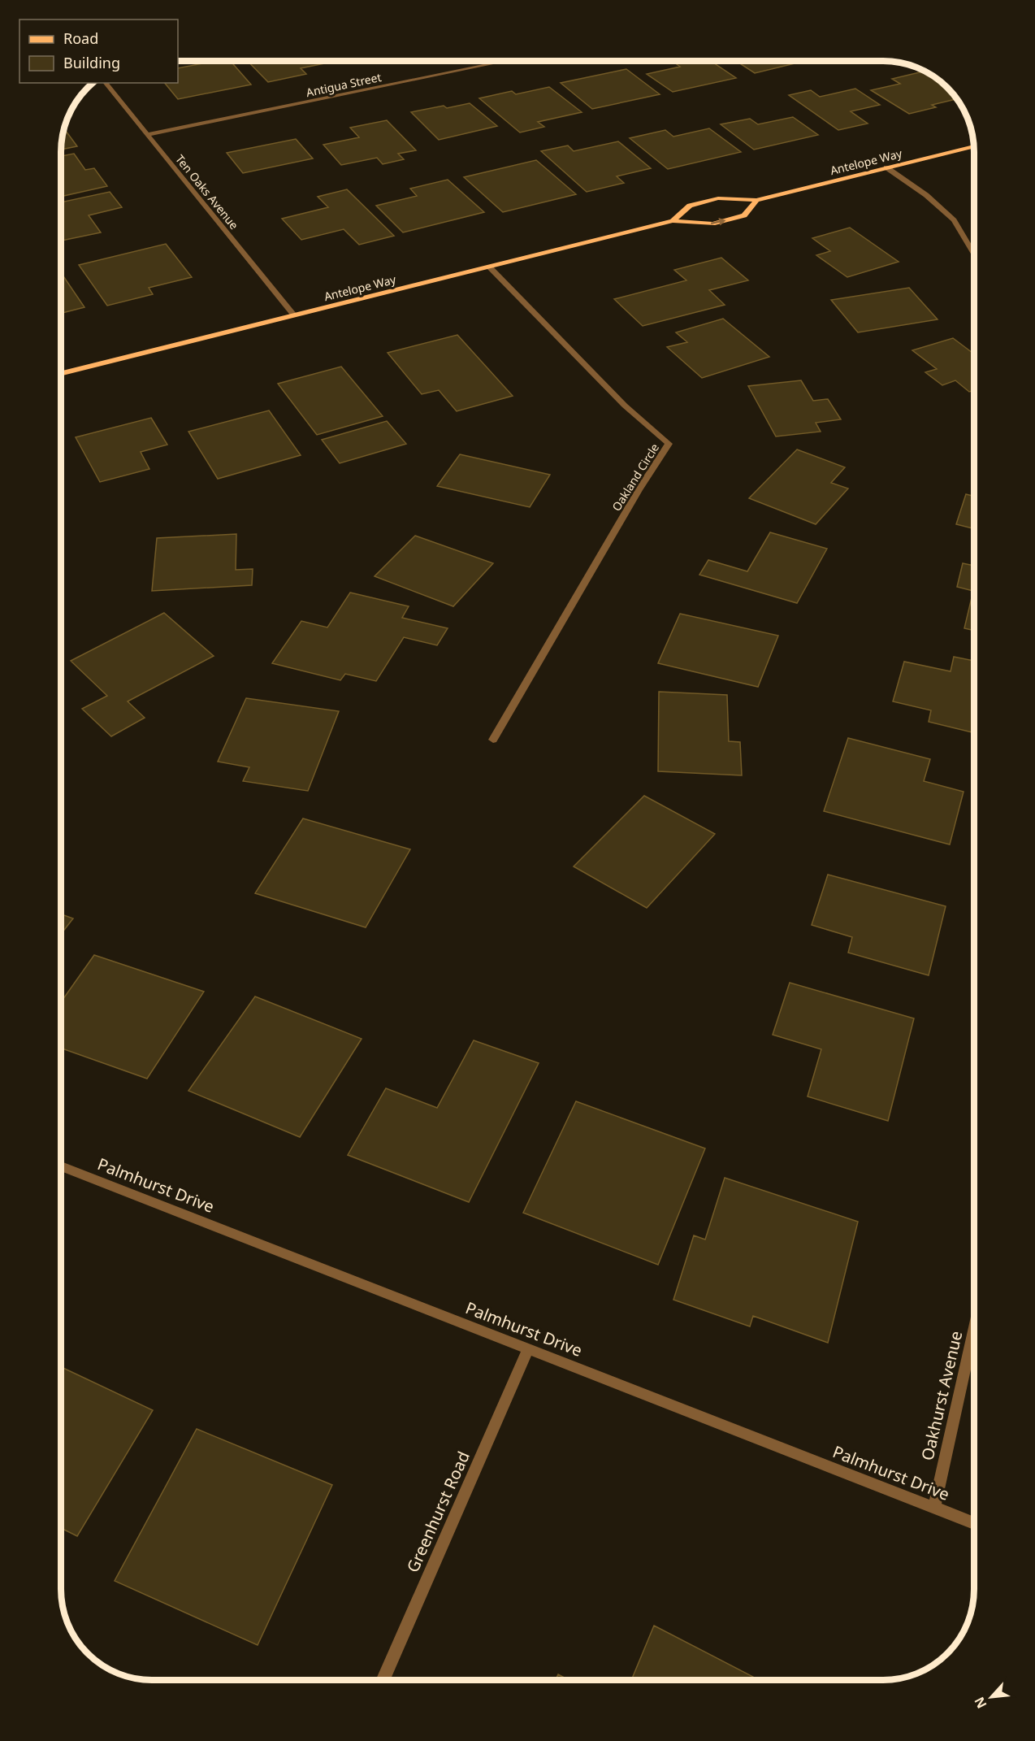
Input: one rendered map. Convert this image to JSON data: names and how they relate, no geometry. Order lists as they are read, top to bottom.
{
  "streets": {
    "street": [
      "Antigua Street",
      "Antelope Way",
      "Ten Oaks Avenue",
      "Oakland Circle",
      "Palmhurst Drive",
      "Oakhurst Avenue",
      "Greenhurst Road"
    ]
  },
  "crossings": [
    ["Antigua Street", "Ten Oaks Avenue"],
    ["Antelope Way", "Ten Oaks Avenue"],
    ["Antelope Way", "Oakland Circle"],
    ["Palmhurst Drive", "Oakhurst Avenue"],
    ["Palmhurst Drive", "Greenhurst Road"]
  ],
  "legend": ["Road", "Building"],
  "north": "bottom left"
}
